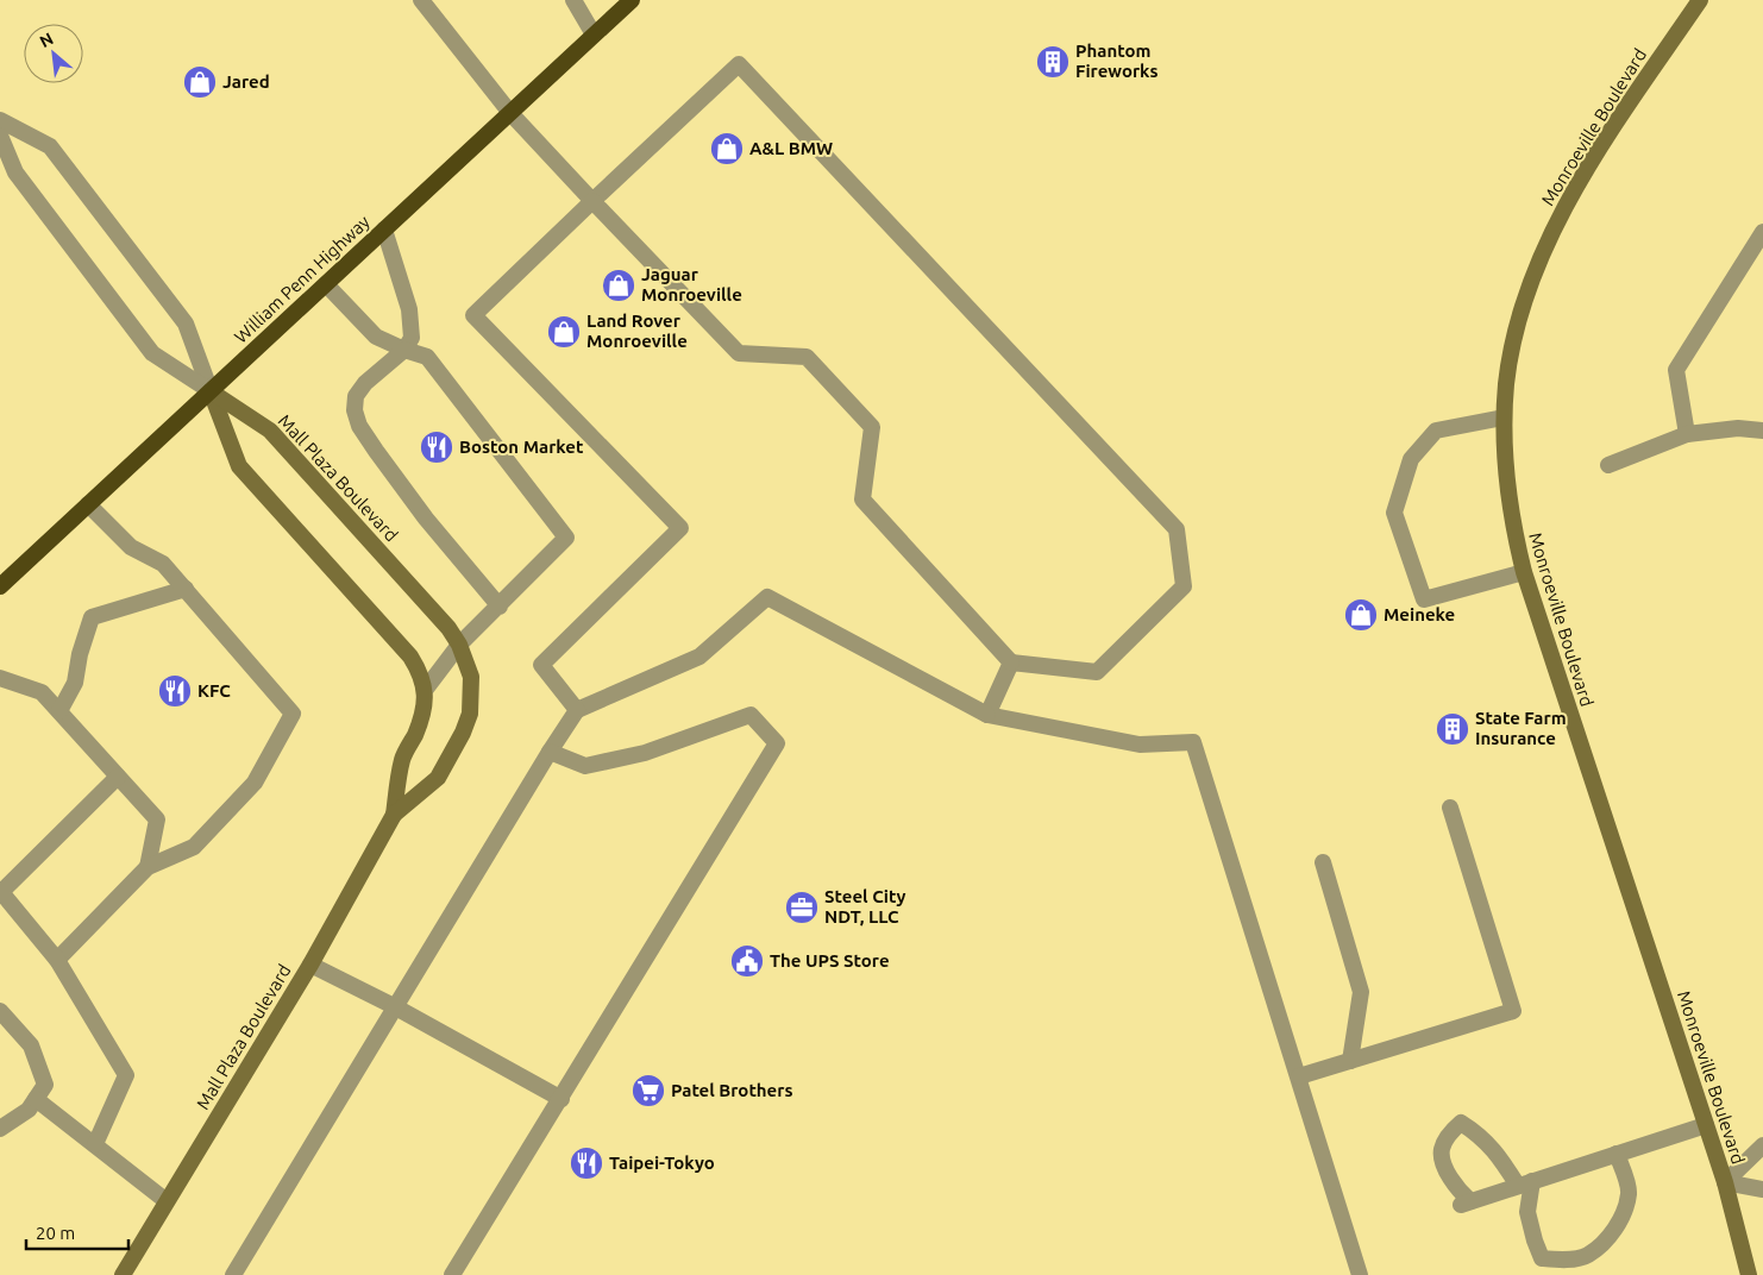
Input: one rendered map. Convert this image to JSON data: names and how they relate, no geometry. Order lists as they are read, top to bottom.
{
  "streets": {
    "highway": ["William Penn Highway"],
    "main road": ["Monroeville Boulevard", "Mall Plaza Boulevard"]
  },
  "crossings": [
    ["William Penn Highway", "Mall Plaza Boulevard"]
  ],
  "places": {
    "building": ["Phantom Fireworks", "State Farm Insurance"],
    "shop": [
      "Jared",
      "A&L BMW",
      "Jaguar Monroeville",
      "Land Rover Monroeville",
      "Meineke"
    ],
    "restaurant": ["Boston Market", "KFC", "Taipei-Tokyo"],
    "office": ["Steel City NDT, LLC"],
    "public building": ["The UPS Store"],
    "supermarket": ["Patel Brothers"]
  },
  "scale_bar": "20 m",
  "north": "top left"
}
